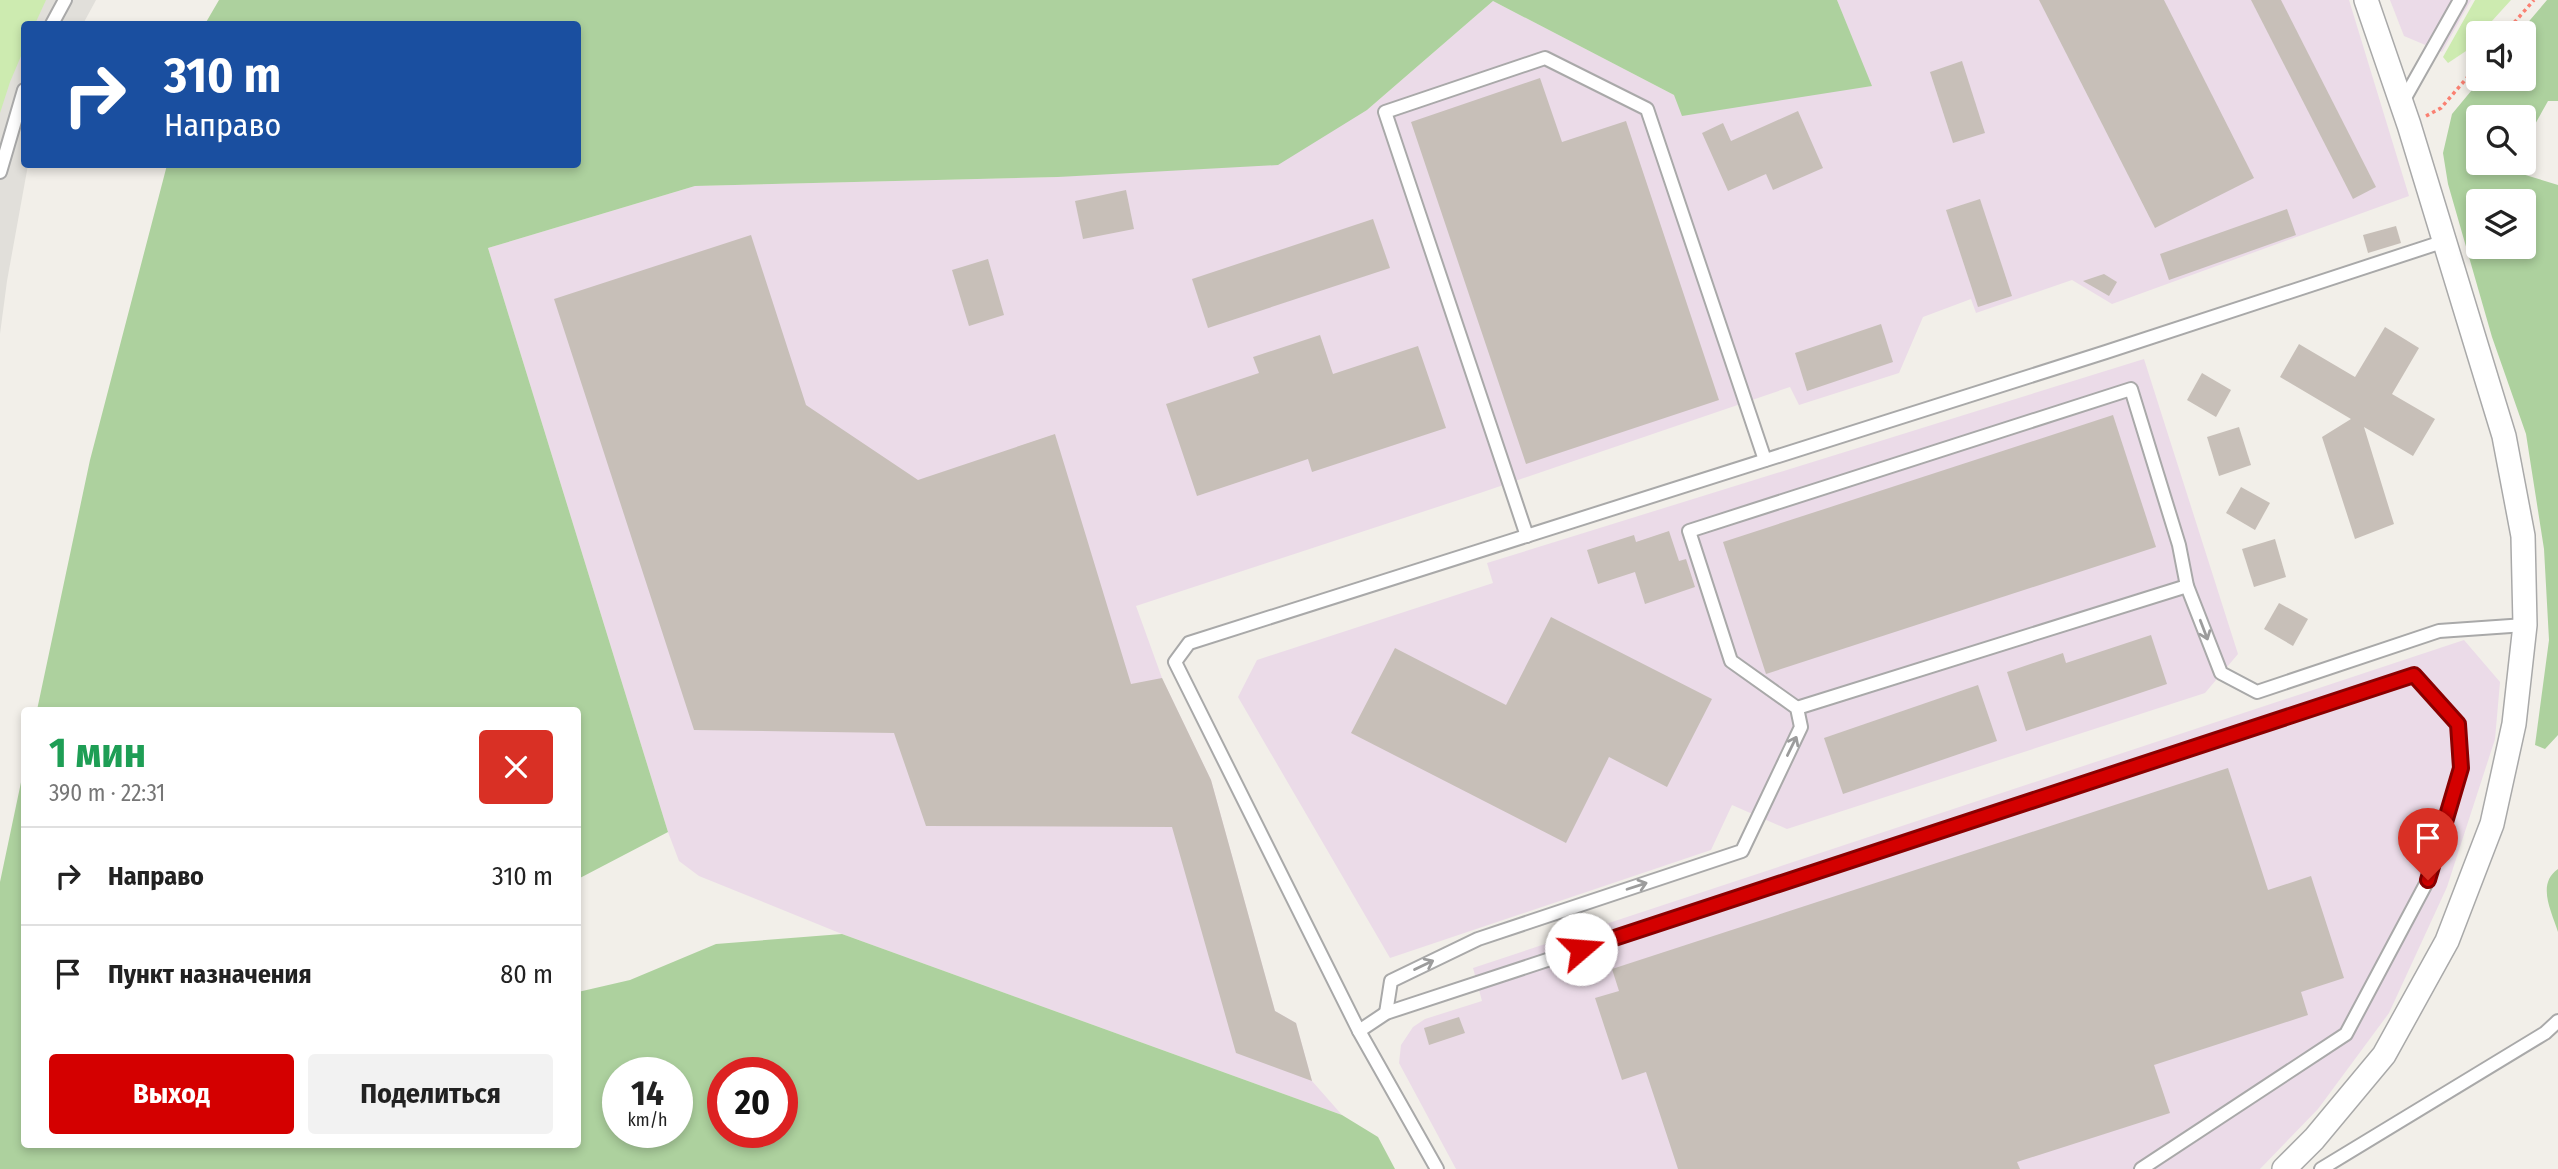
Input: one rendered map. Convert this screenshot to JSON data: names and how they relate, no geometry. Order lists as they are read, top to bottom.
{
  "page": {
    "turn": ["310 m", "Направо"],
    "heading": ["1 мин", "390 m · 22:31"],
    "list": [
      {
        "name": "Направо",
        "value": "310 m"
      },
      {
        "name": "Пункт назначения",
        "value": "80 m"
      }
    ],
    "buttons": ["Выход", "Поделиться"],
    "speed": "14 km/h",
    "limit": "20"
  }
}
